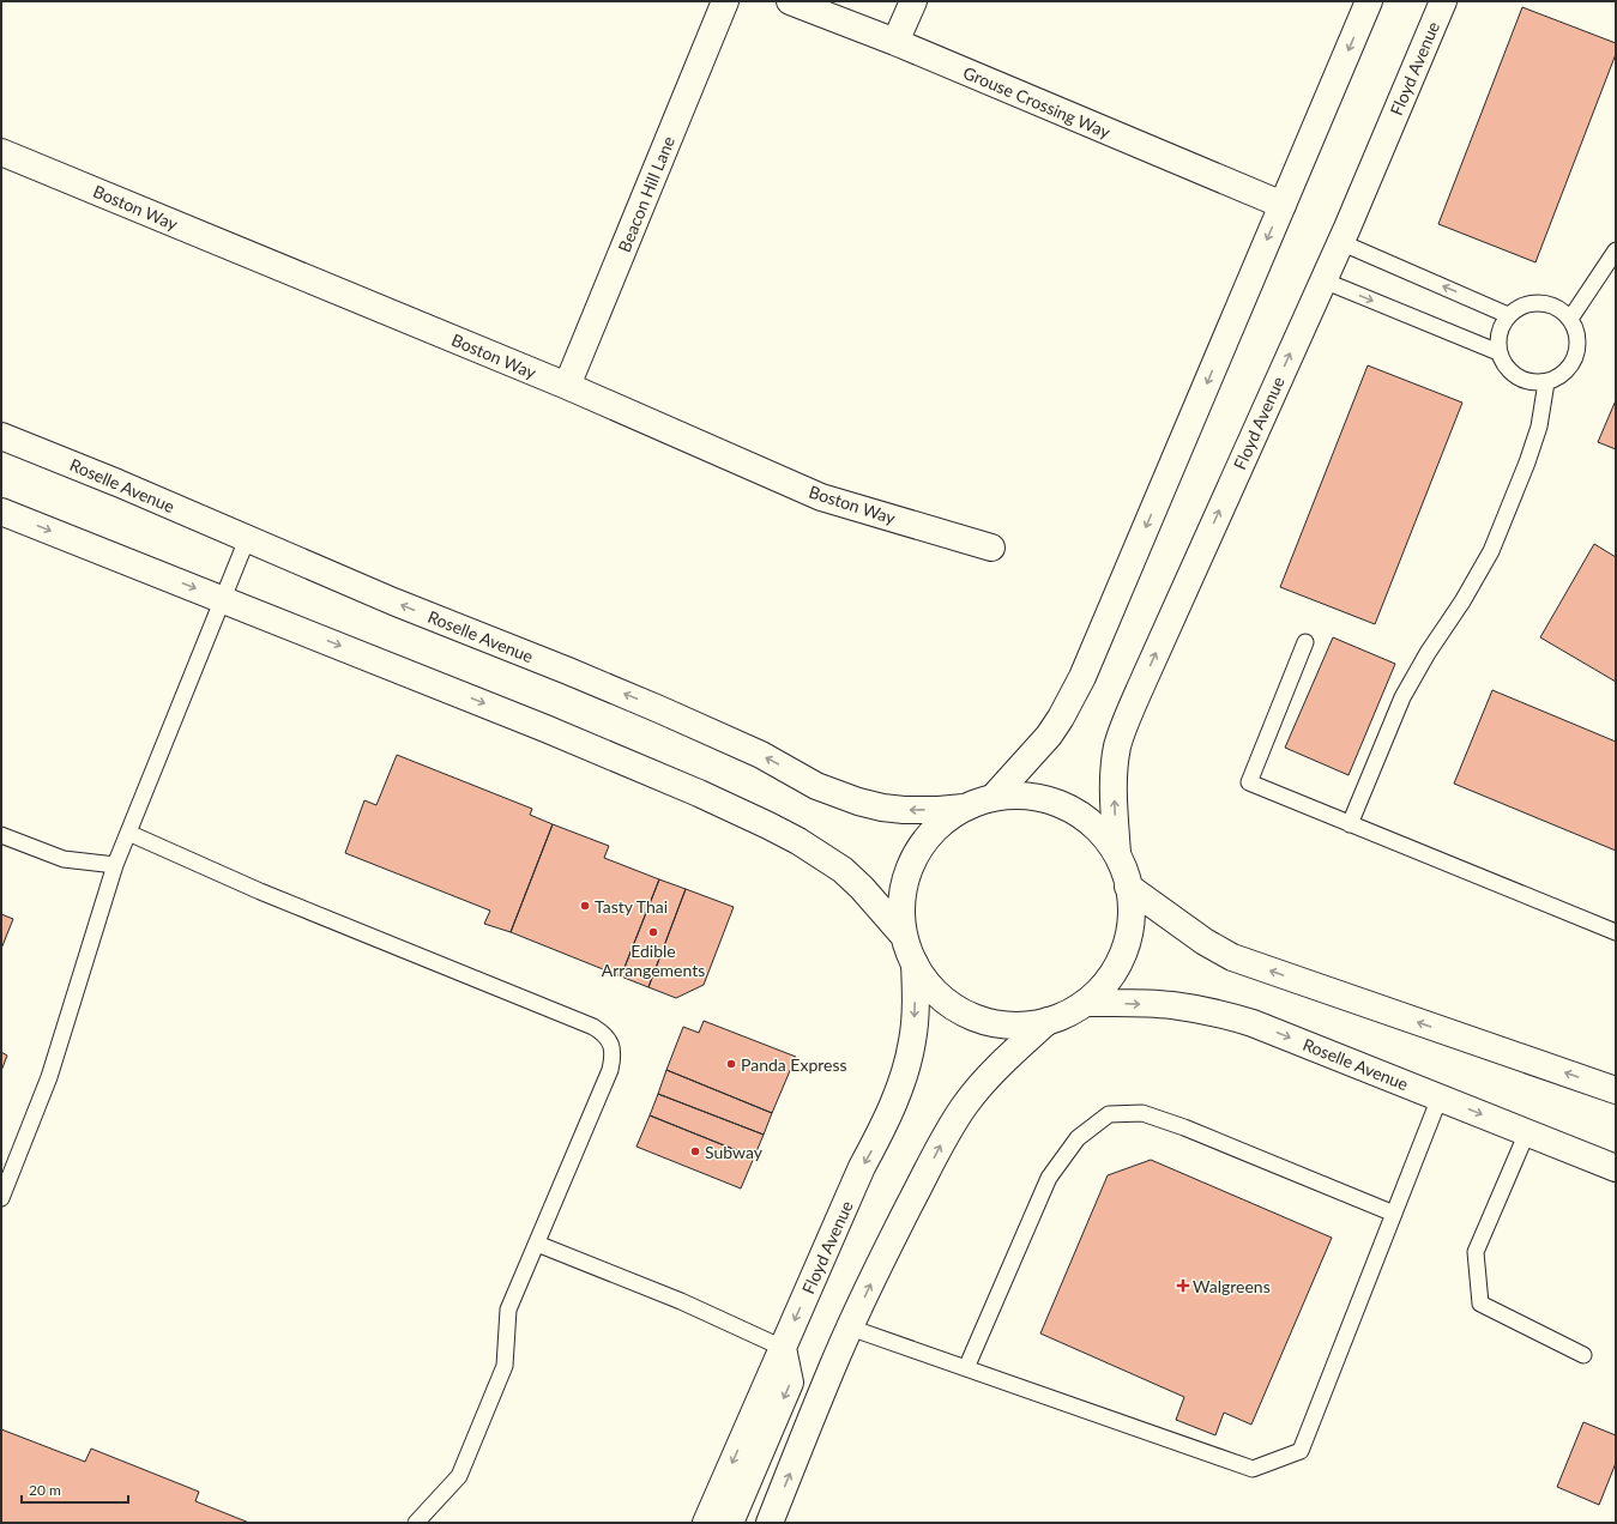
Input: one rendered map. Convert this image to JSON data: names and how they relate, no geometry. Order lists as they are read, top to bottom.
{
  "streets": {
    "street": [
      "Floyd Avenue",
      "Grouse Crossing Way",
      "Beacon Hill Lane",
      "Boston Way",
      "Roselle Avenue"
    ]
  },
  "crossings": [
    ["Beacon Hill Lane", "Boston Way"]
  ],
  "places": {
    "other": [
      "Tasty Thai",
      "Edible Arrangements",
      "Panda Express",
      "Subway"
    ],
    "health": ["Walgreens"]
  },
  "scale_bar": "20 m"
}
